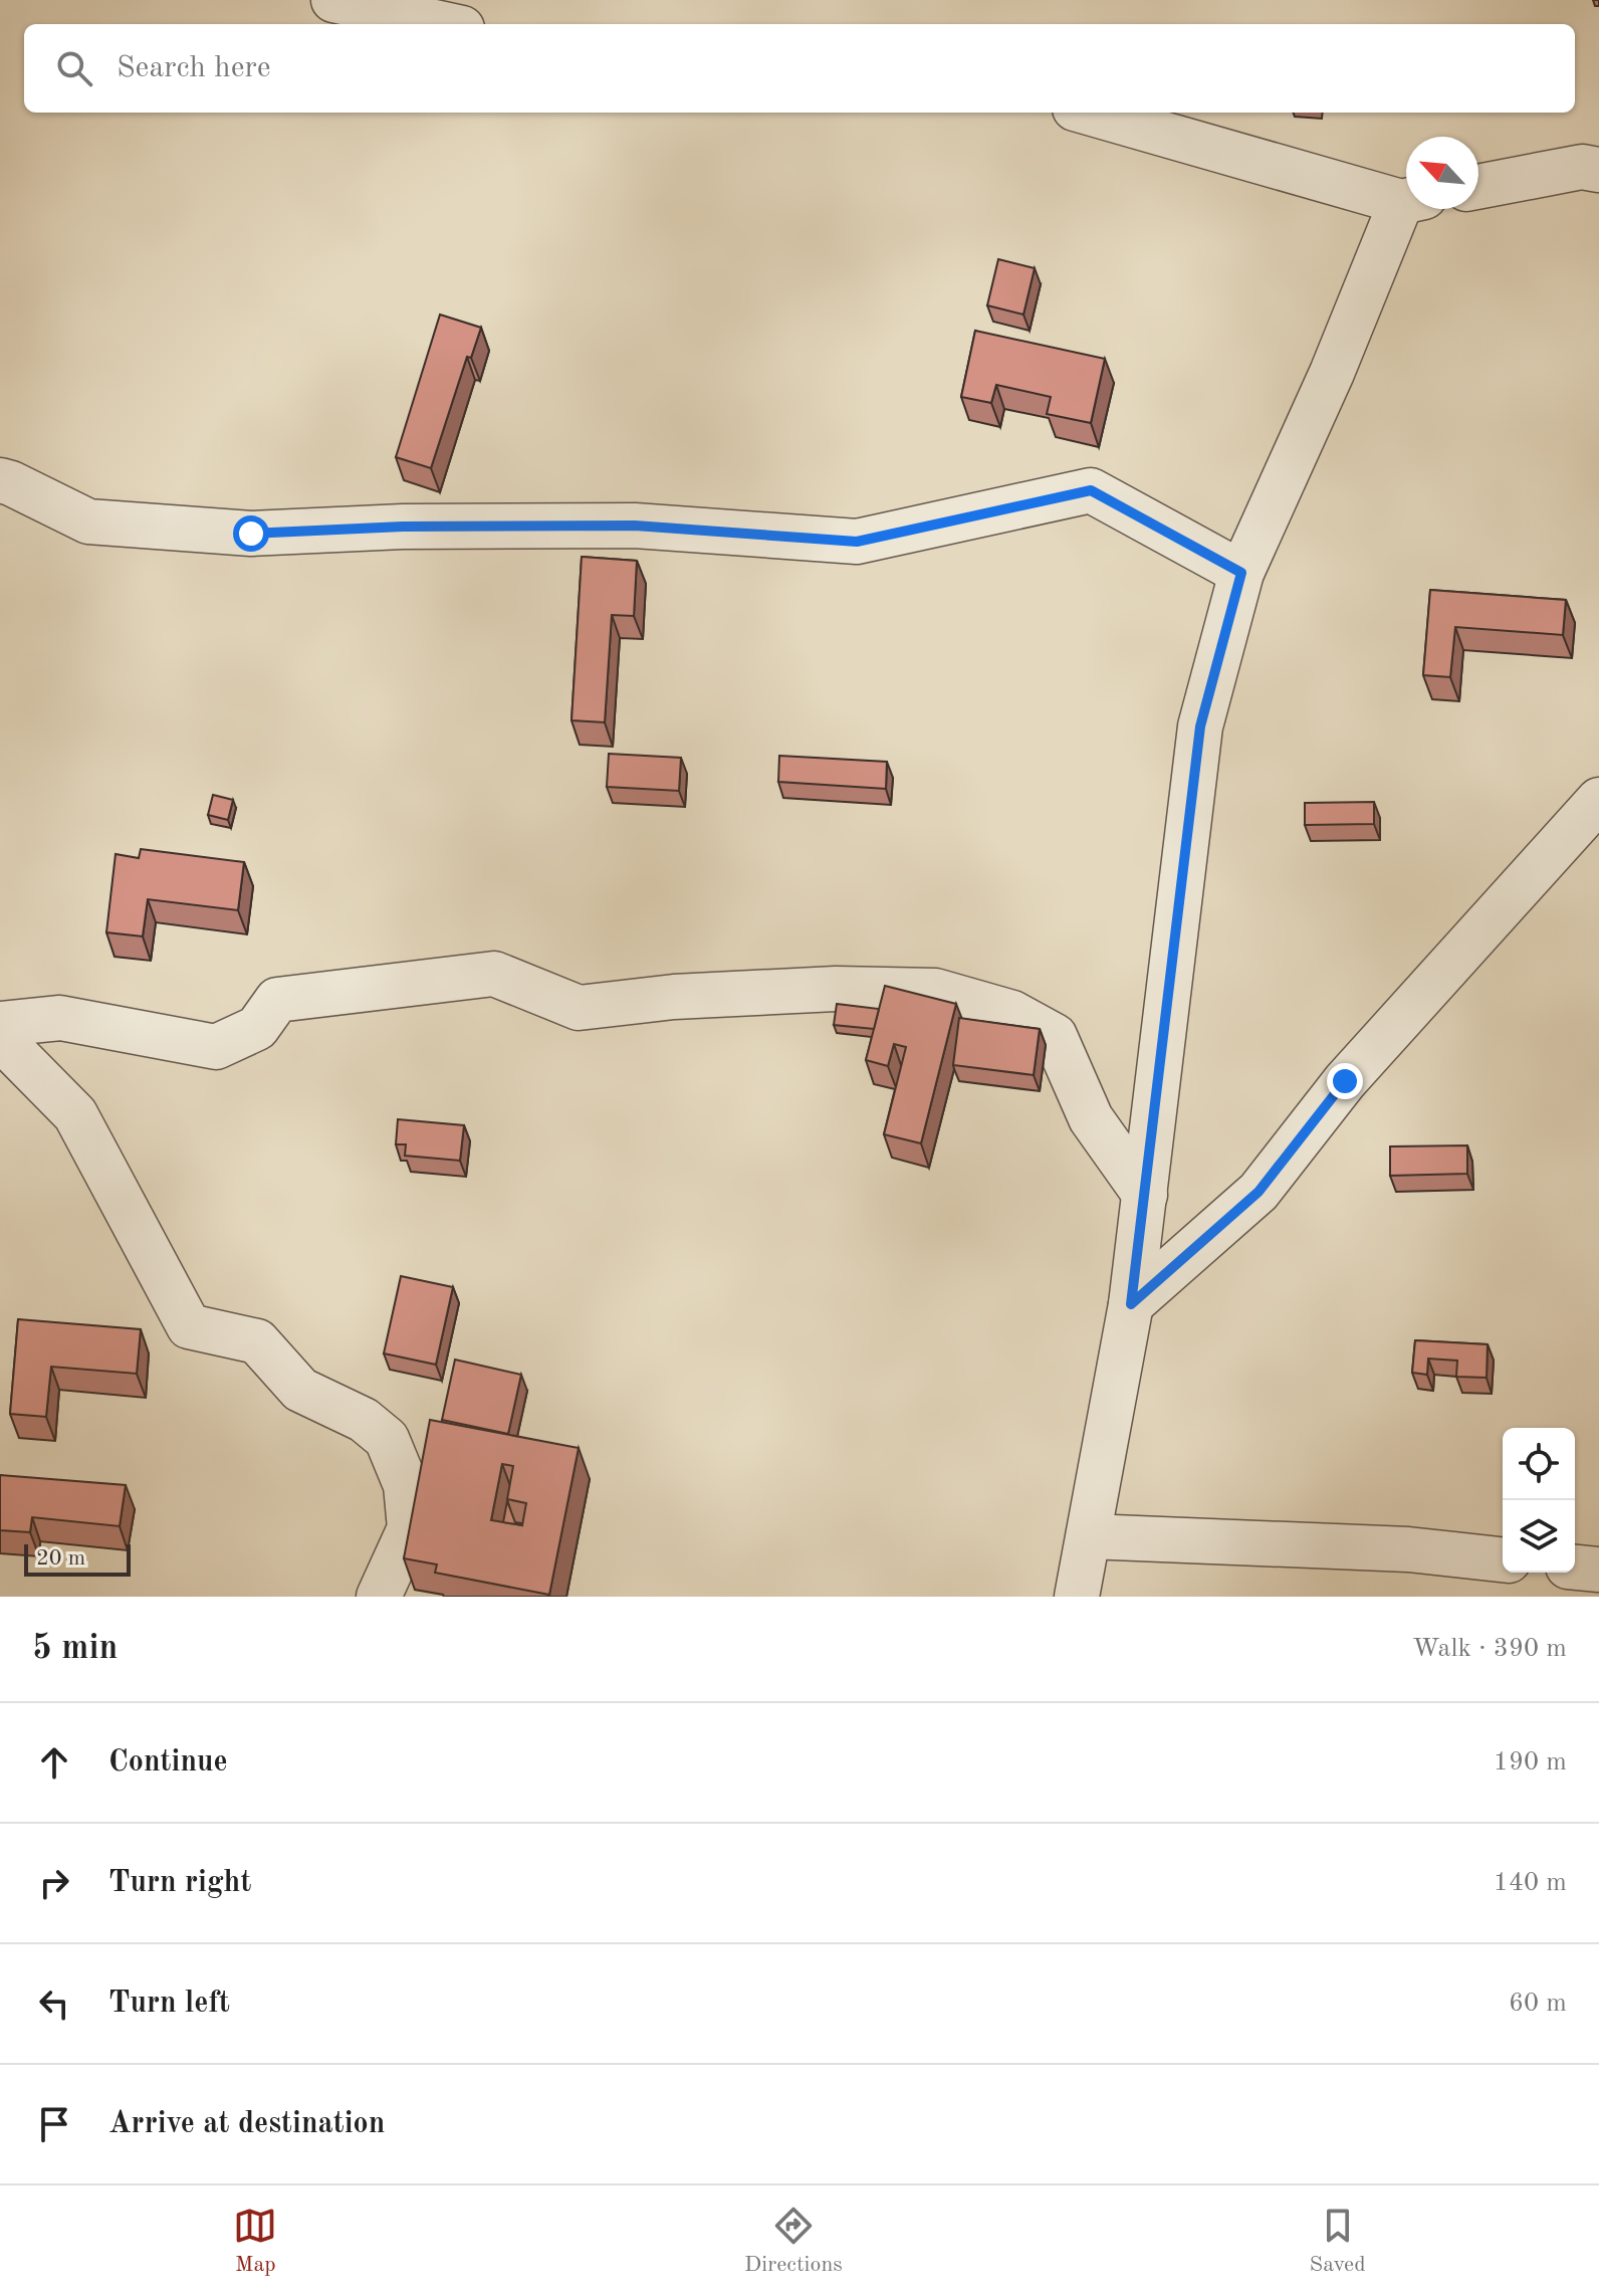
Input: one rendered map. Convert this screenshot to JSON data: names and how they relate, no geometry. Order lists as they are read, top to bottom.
{
  "scale_bar": "20 m",
  "north": "top left",
  "page": {
    "search": "Search here",
    "scale": "20 m",
    "heading": ["5 min", "Walk · 390 m"],
    "list": [
      ["Continue", "190 m"],
      ["Turn right", "140 m"],
      ["Turn left", "60 m"],
      "Arrive at destination"
    ],
    "nav": ["Map", "Directions", "Saved"]
  }
}
